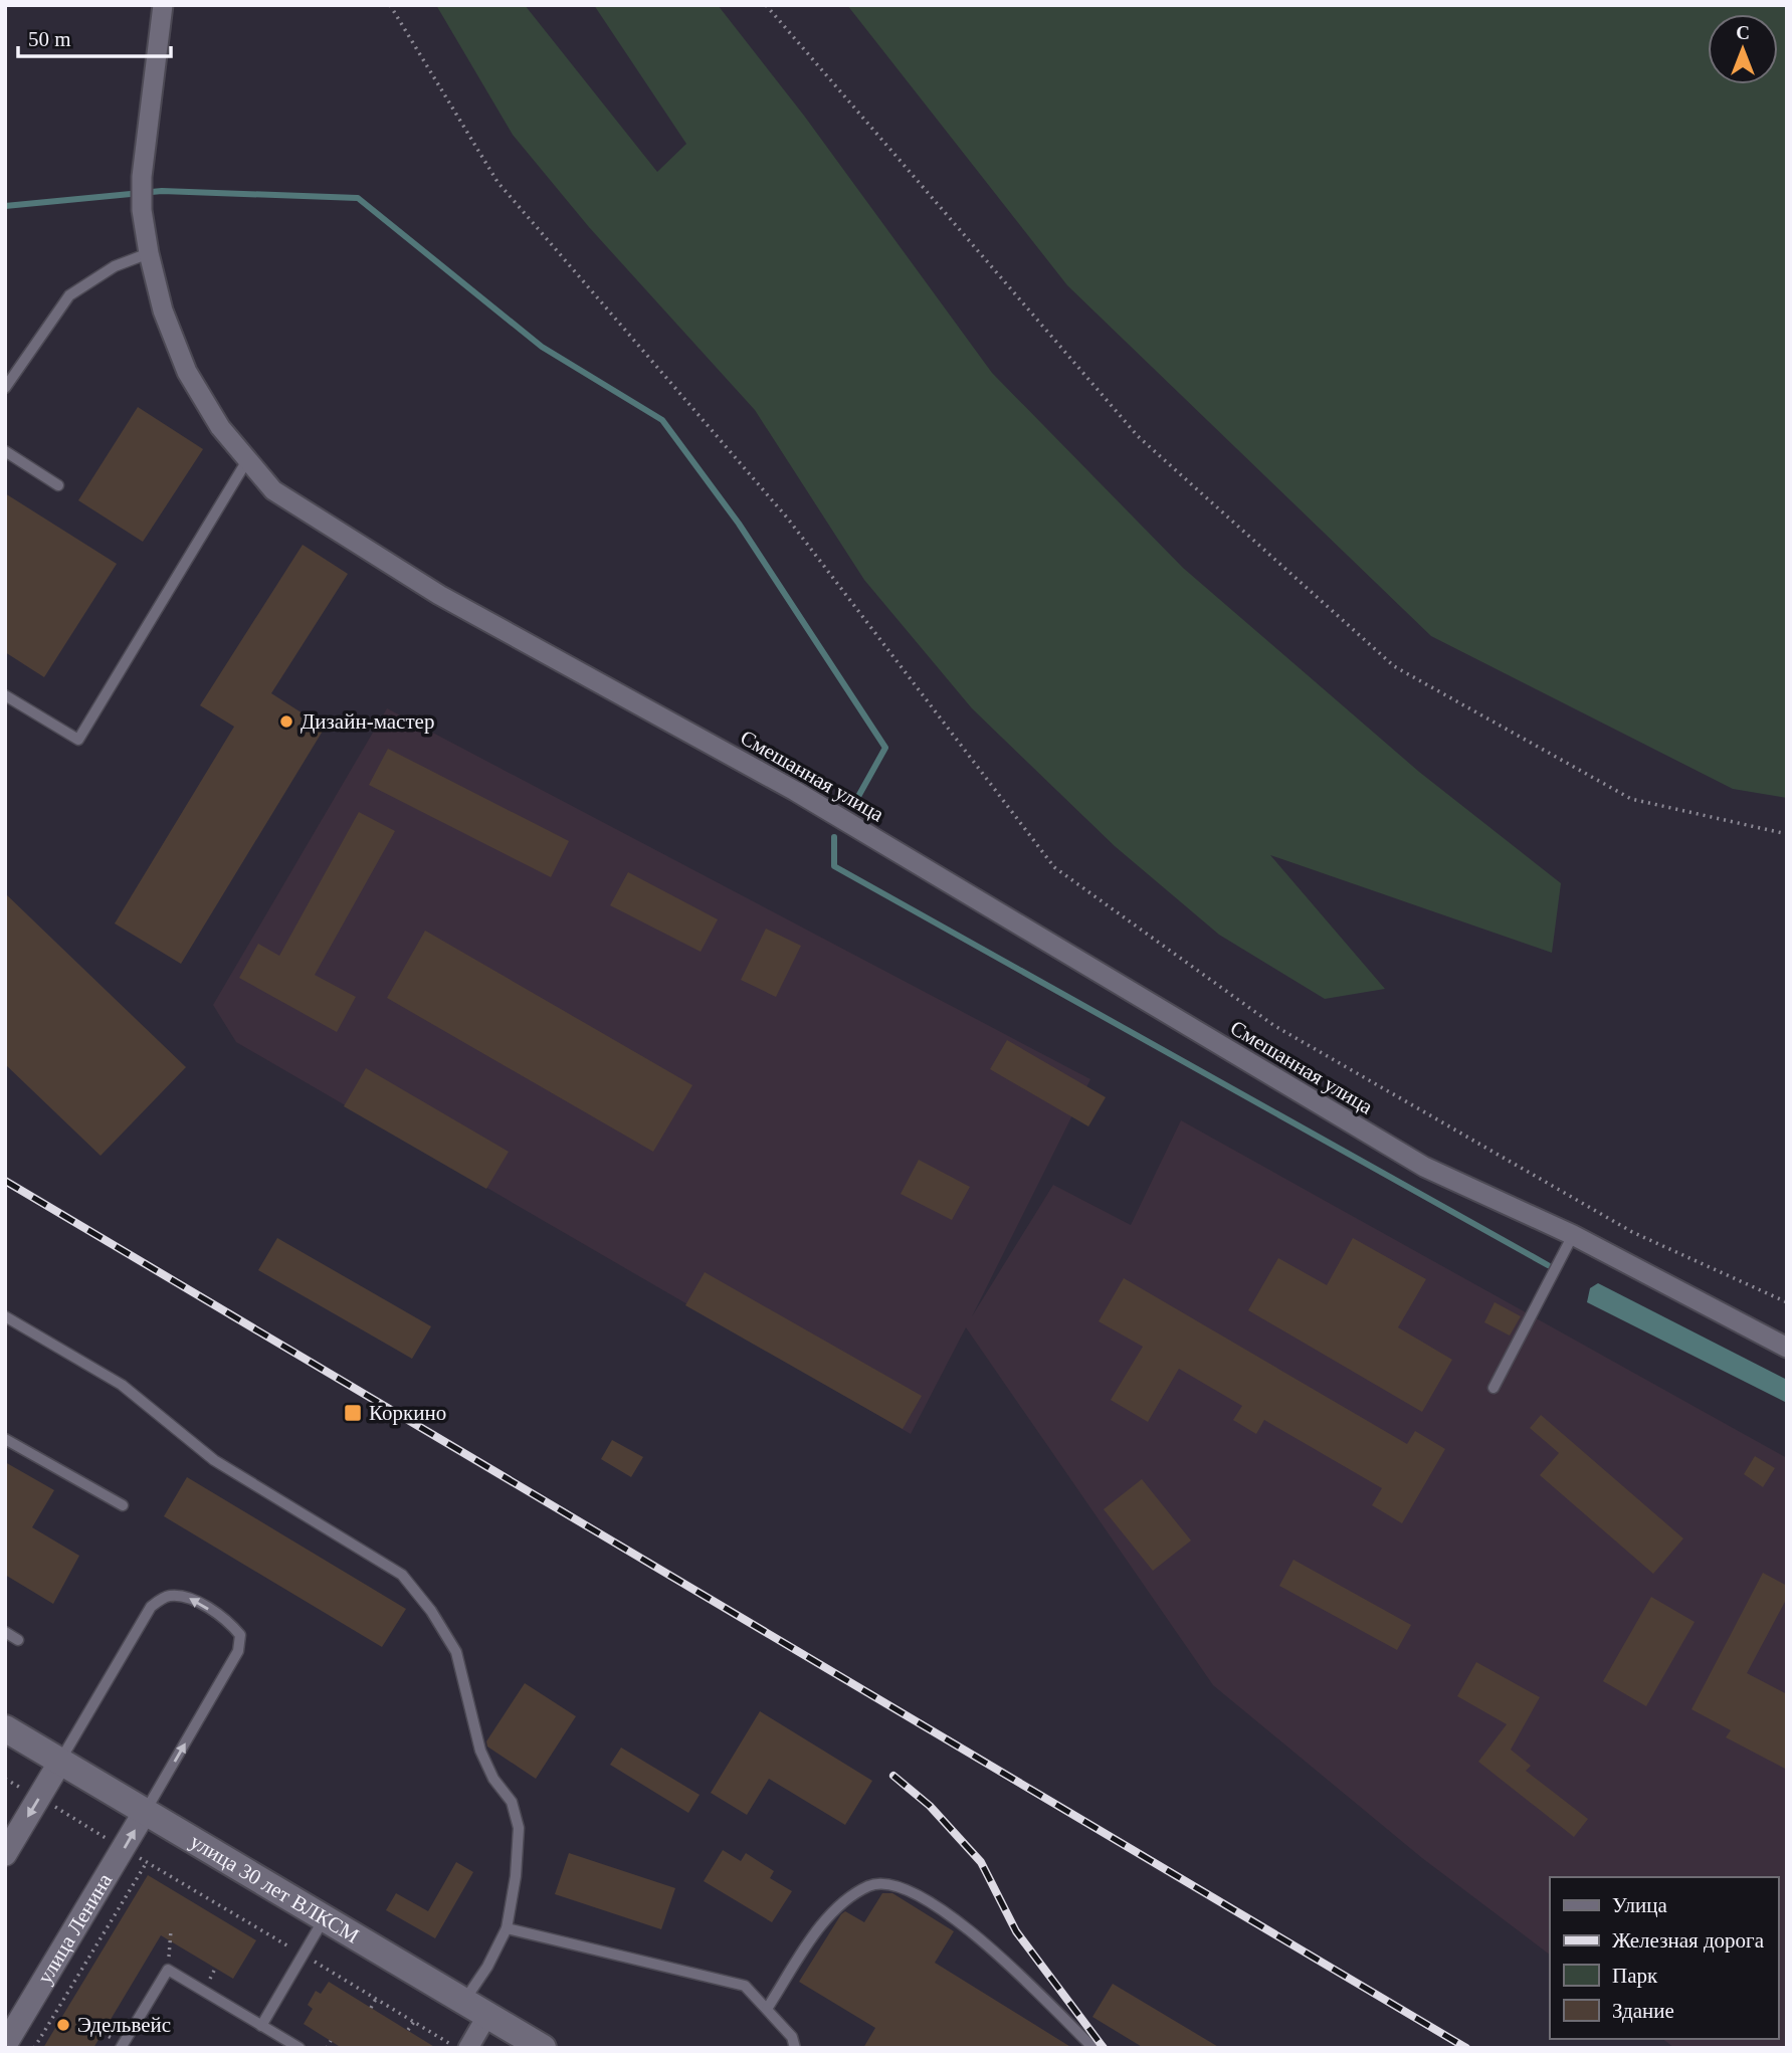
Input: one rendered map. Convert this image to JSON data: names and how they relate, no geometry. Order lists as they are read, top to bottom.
{
  "streets": {
    "main road": ["улица 30 лет ВЛКСМ"],
    "street": ["Смешанная улица", "улица Ленина"]
  },
  "crossings": [
    ["улица 30 лет ВЛКСМ", "улица Ленина"]
  ],
  "places": {
    "other": ["Дизайн-мастер", "Эдельвейс"],
    "transit": ["Коркино"]
  },
  "legend": [
    "Улица",
    "Железная дорога",
    "Парк",
    "Здание"
  ],
  "scale_bar": "50 m",
  "north": "top"
}
